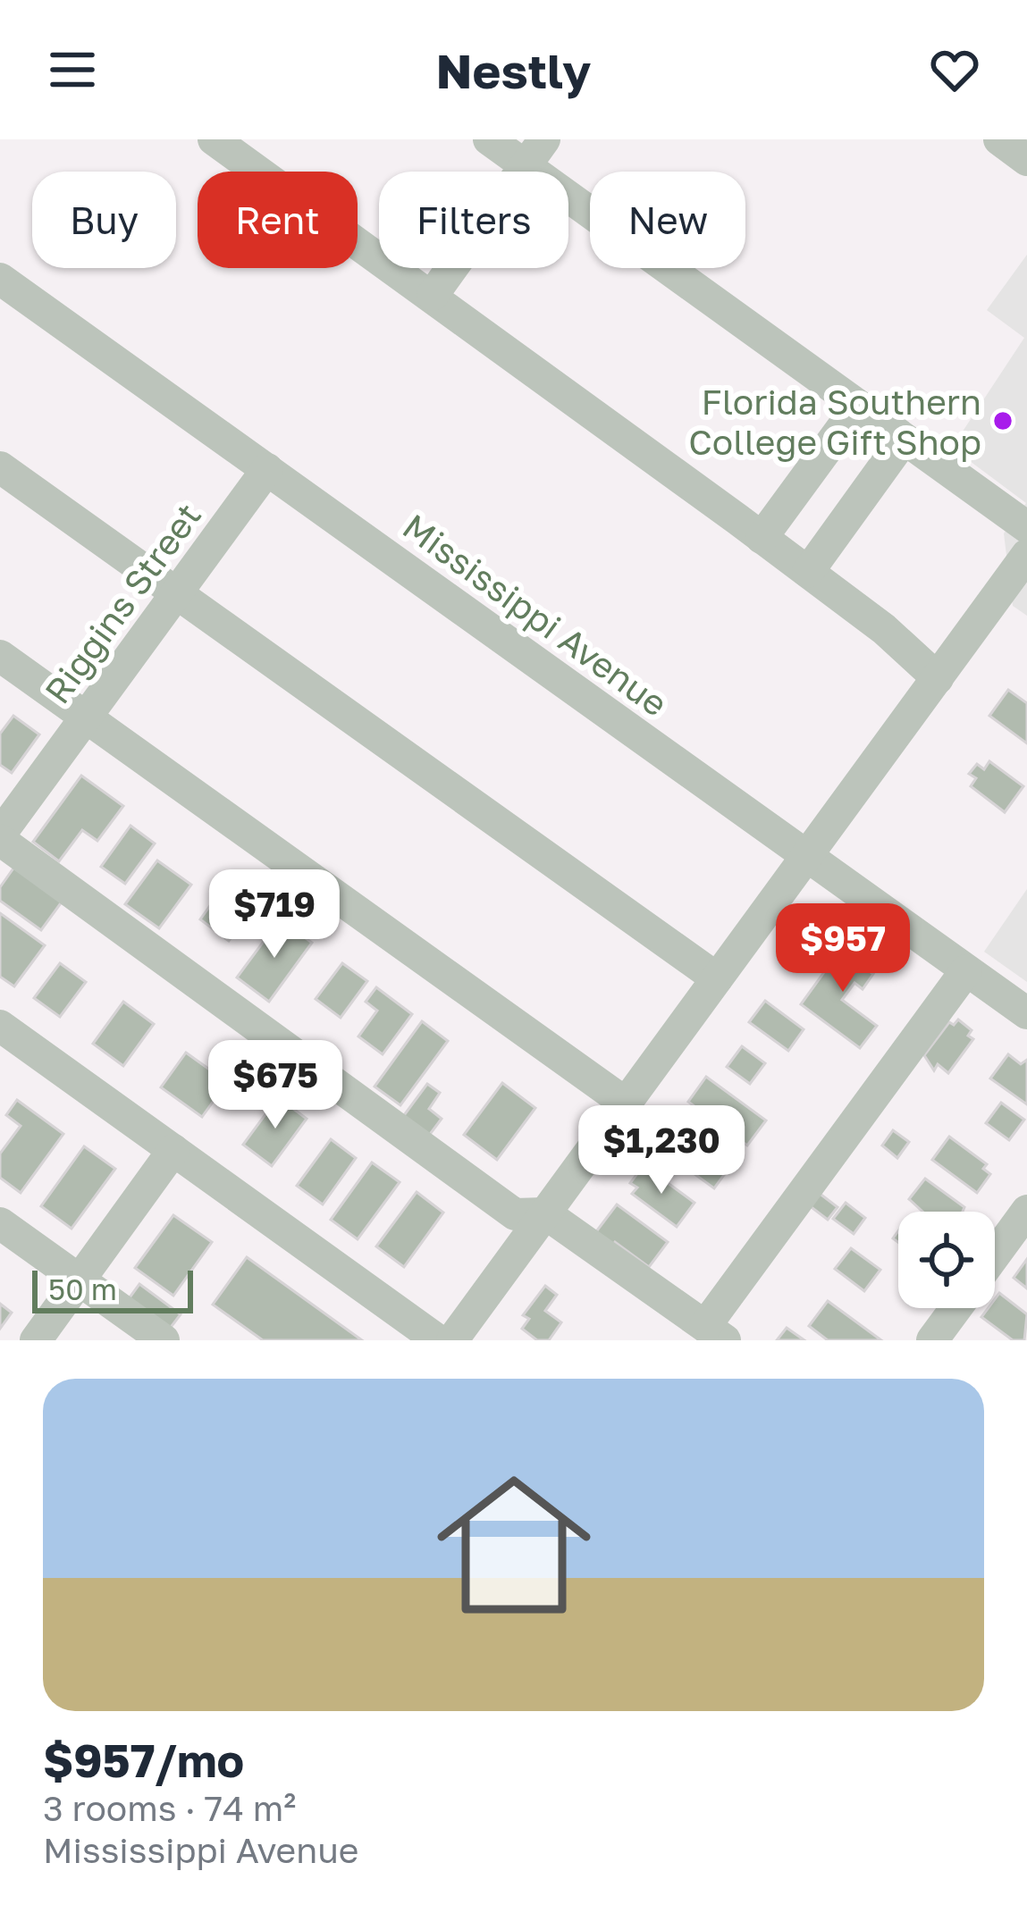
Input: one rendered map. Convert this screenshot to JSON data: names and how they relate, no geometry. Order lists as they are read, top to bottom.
{
  "streets": {
    "street": ["Riggins Street", "Mississippi Avenue"]
  },
  "crossings": [
    ["Riggins Street", "Mississippi Avenue"]
  ],
  "places": ["Florida Southern College Gift Shop"],
  "scale_bar": "50 m",
  "page": {
    "header": "Nestly",
    "chip": [
      "Buy",
      "Rent",
      "Filters",
      "New"
    ],
    "price": [
      "$719",
      "$957",
      "$675",
      "$1,230"
    ],
    "scale": "50 m",
    "list": [
      {
        "name": "$957/mo",
        "note": "3 rooms · 74 m² · Mississippi Avenue"
      }
    ]
  }
}
